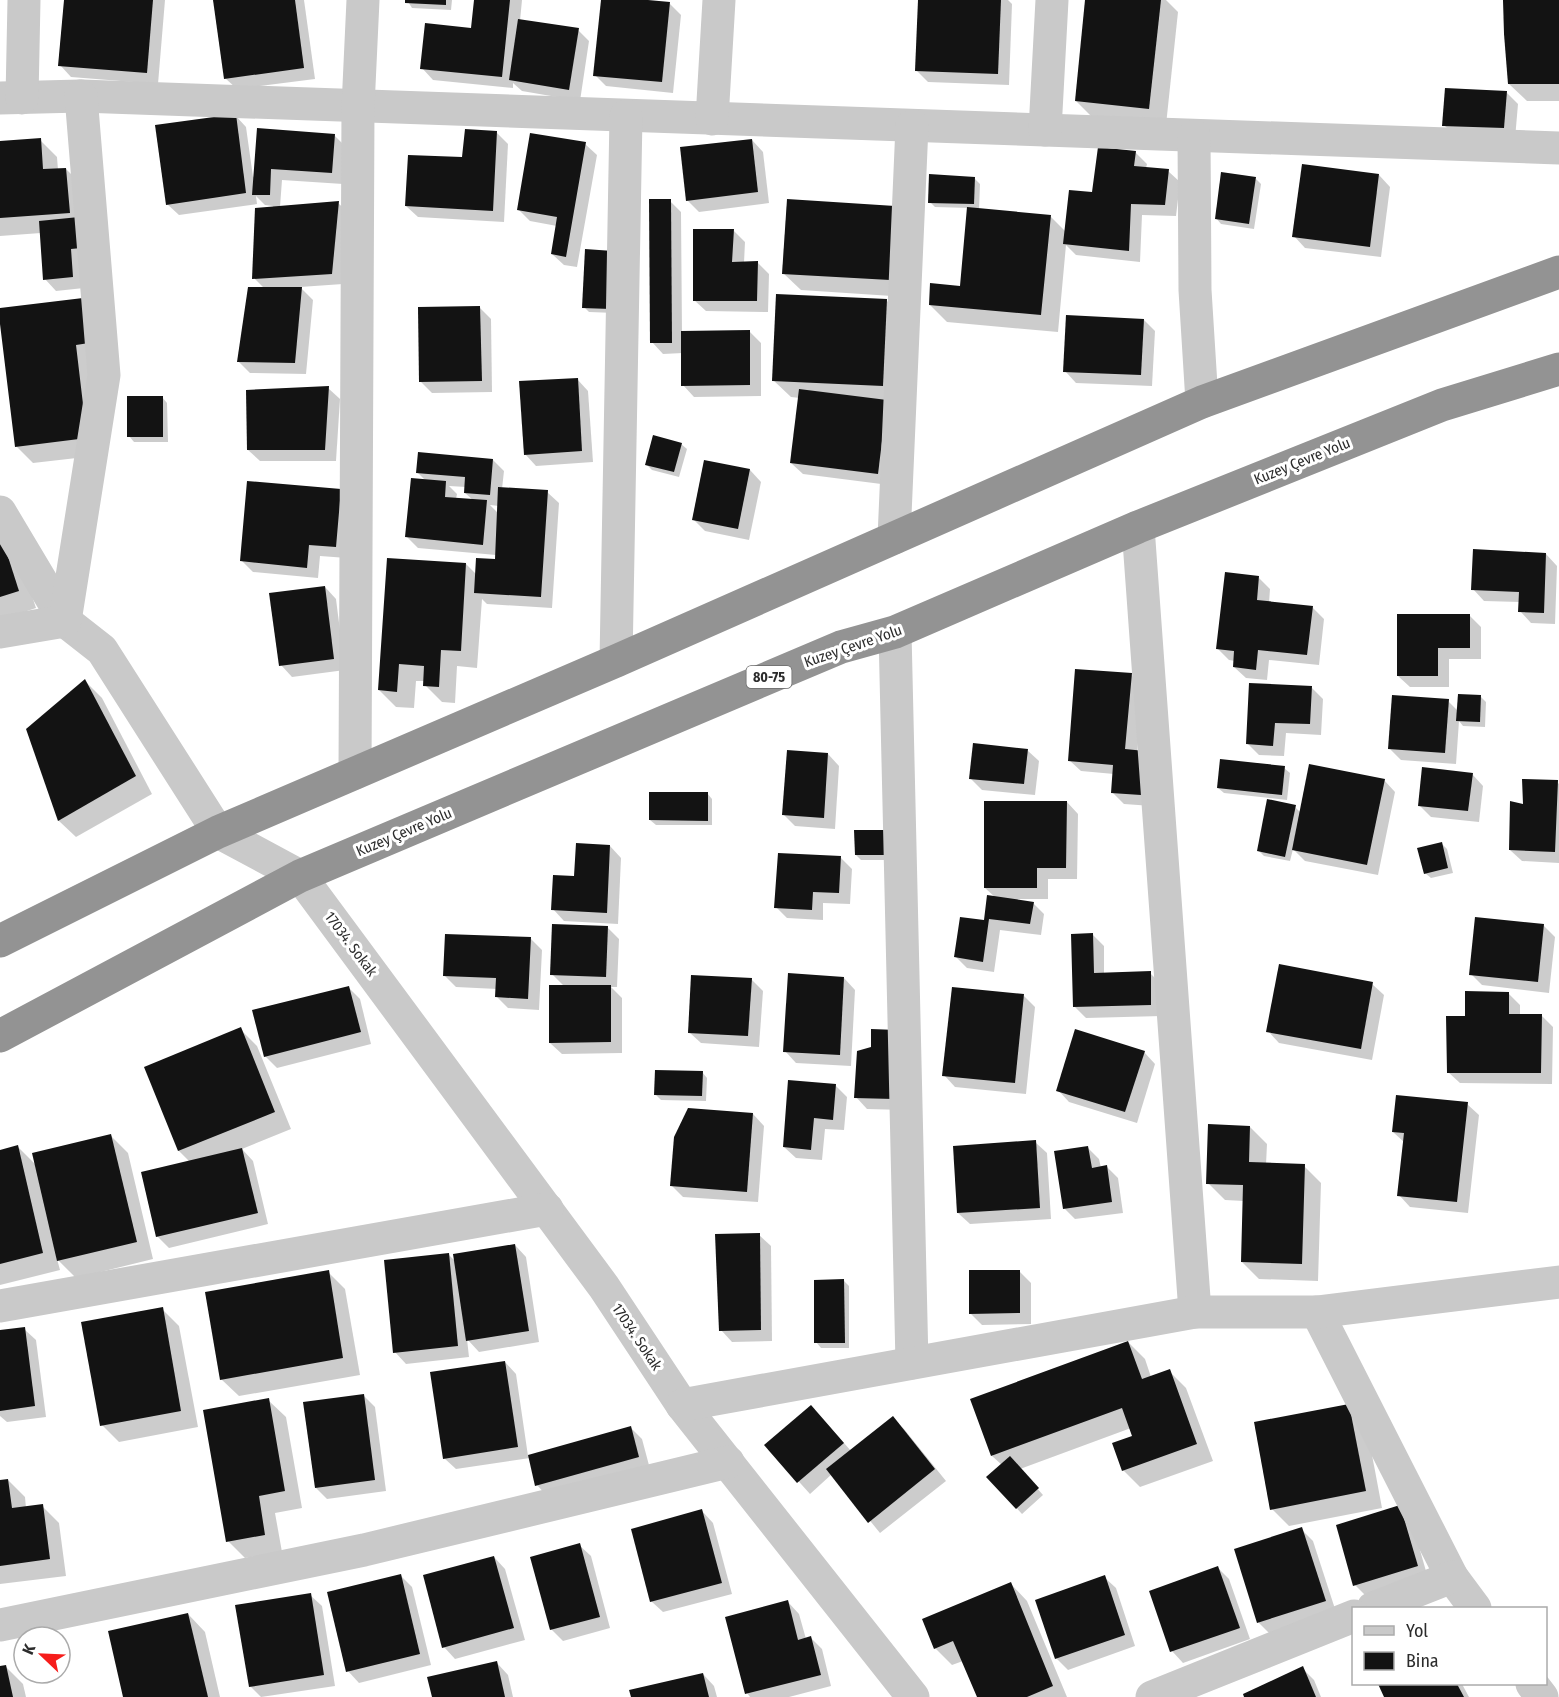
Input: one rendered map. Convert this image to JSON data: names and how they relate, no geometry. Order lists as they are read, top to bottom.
{
  "streets": {
    "highway": ["Kuzey Çevre Yolu", "80-75"],
    "street": ["17034. Sokak"]
  },
  "crossings": [
    ["Kuzey Çevre Yolu", "17034. Sokak"]
  ],
  "legend": ["Yol", "Bina"],
  "north": "top left"
}
